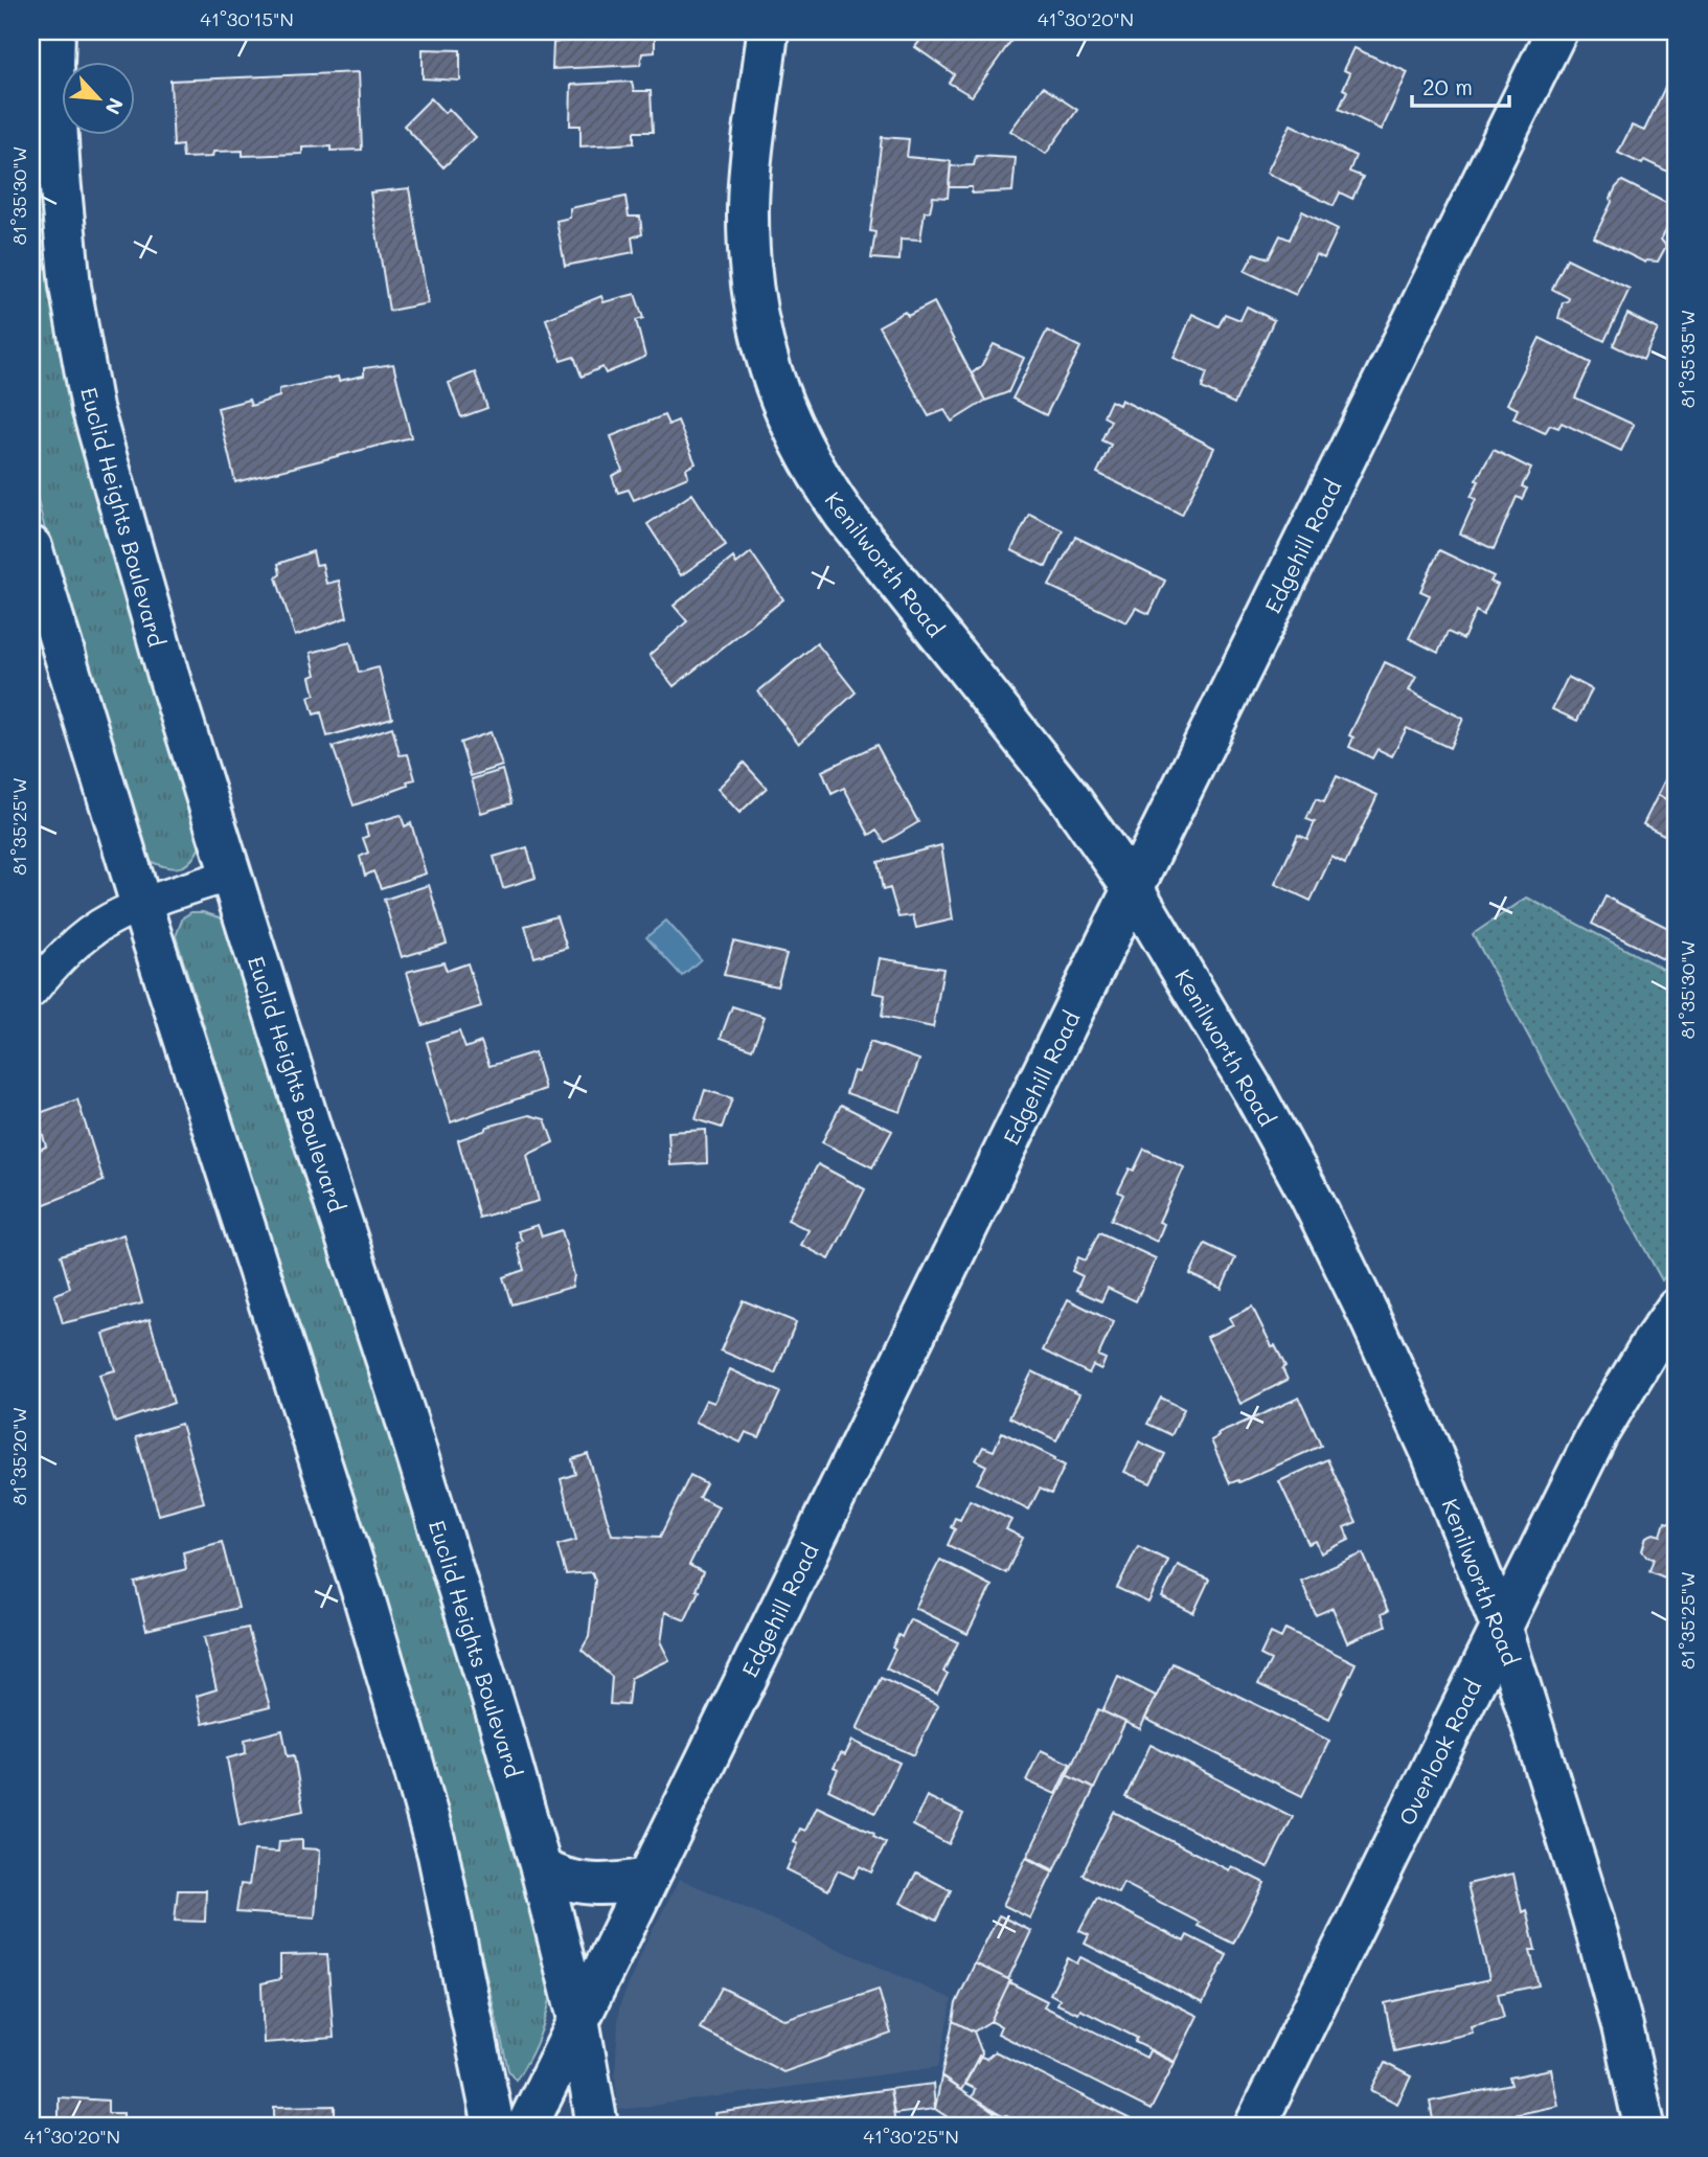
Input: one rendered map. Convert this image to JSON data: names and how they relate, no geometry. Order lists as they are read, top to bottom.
{
  "streets": {
    "main road": [
      "Euclid Heights Boulevard",
      "Edgehill Road",
      "Kenilworth Road",
      "Overlook Road"
    ]
  },
  "crossings": [
    ["Euclid Heights Boulevard", "Edgehill Road"],
    ["Edgehill Road", "Kenilworth Road"],
    ["Kenilworth Road", "Overlook Road"]
  ],
  "scale_bar": "20 m",
  "north": "bottom right",
  "coordinates": [
    "41°30'15\"N",
    "41°30'20\"N",
    "81°35'30\"W",
    "81°35'35\"W",
    "81°35'25\"W",
    "81°35'20\"W",
    "41°30'25\"N"
  ]
}
